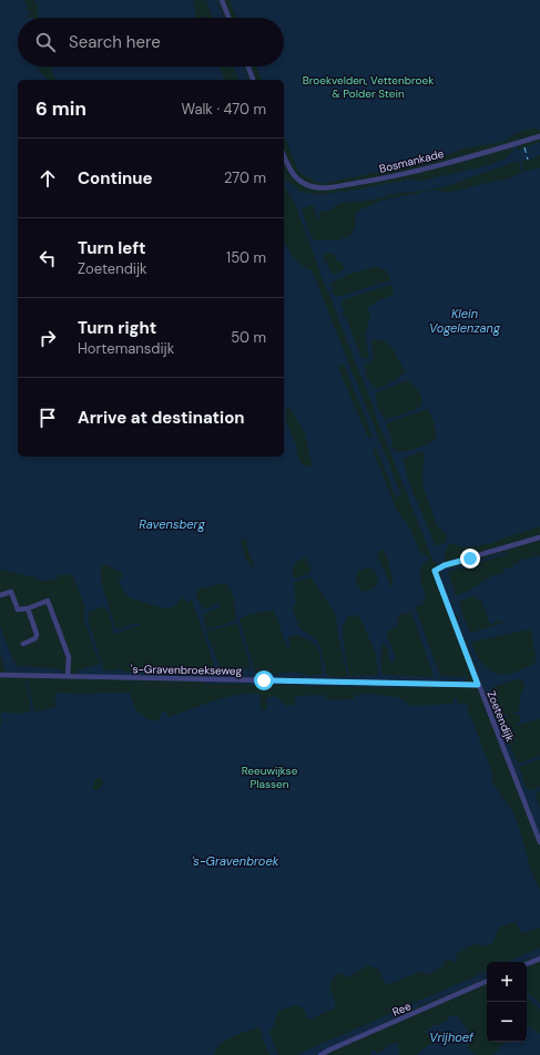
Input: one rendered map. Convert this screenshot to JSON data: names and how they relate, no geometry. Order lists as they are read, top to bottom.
{
  "streets": {
    "street": [
      "Bosmankade",
      "'s-Gravenbroekseweg",
      "Zoetendijk",
      "Ree"
    ]
  },
  "crossings": [
    ["'s-Gravenbroekseweg", "Zoetendijk"]
  ],
  "water": [
    "Klein Vogelenzang",
    "Ravensberg",
    "'s-Gravenbroek",
    "Vrijhoef"
  ],
  "parks": ["Broekvelden, Vettenbroek & Polder Stein", "Reeuwijkse Plassen"],
  "page": {
    "search": "Search here",
    "heading": ["6 min", "Walk · 470 m"],
    "list": [
      ["Continue", "270 m"],
      ["Turn left", "Zoetendijk", "150 m"],
      ["Turn right", "Hortemansdijk", "50 m"],
      "Arrive at destination"
    ],
    "map_buttons": ["+", "−"]
  }
}
